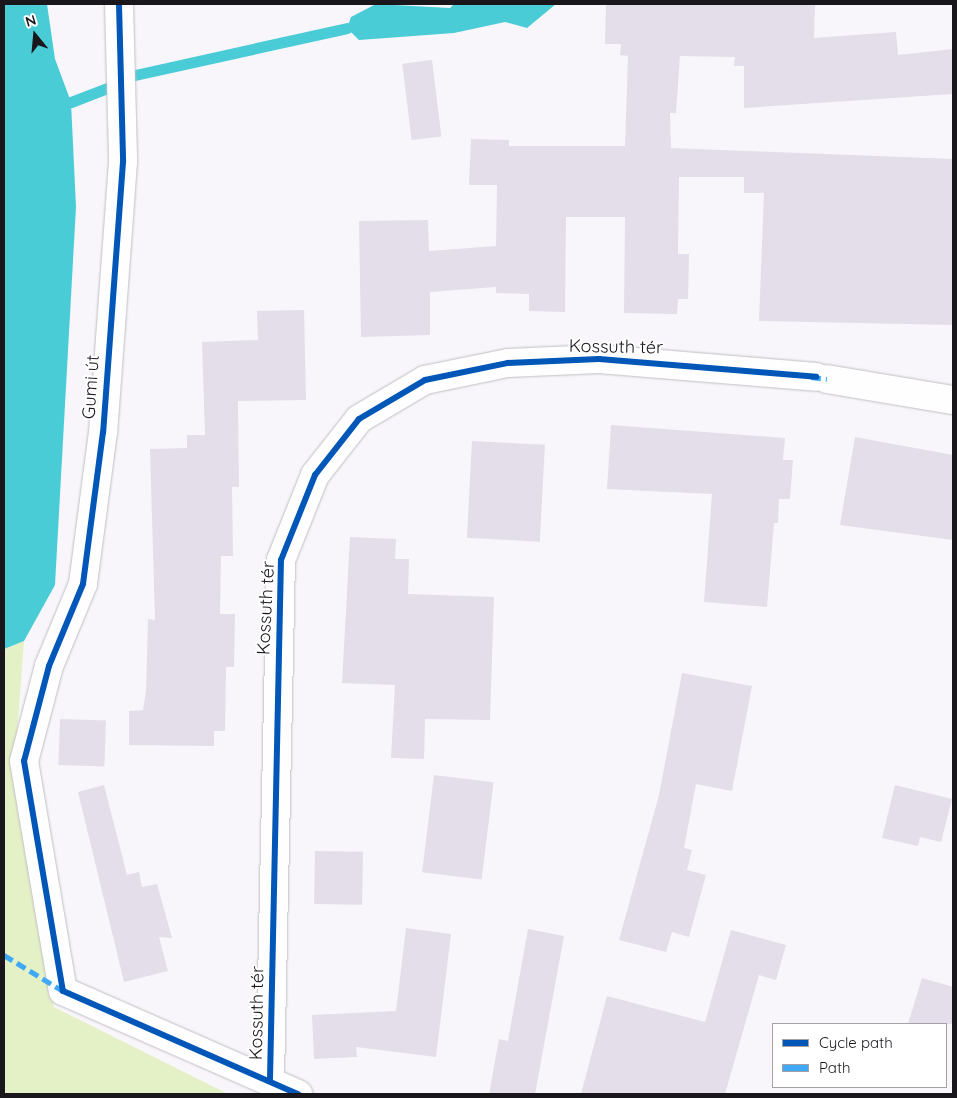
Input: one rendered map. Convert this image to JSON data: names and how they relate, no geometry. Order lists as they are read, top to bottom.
{
  "streets": {
    "street": ["Kossuth tér", "Gumi út"]
  },
  "crossings": [
    ["Kossuth tér", "Gumi út"]
  ],
  "legend": ["Cycle path", "Path"],
  "north": "top"
}
